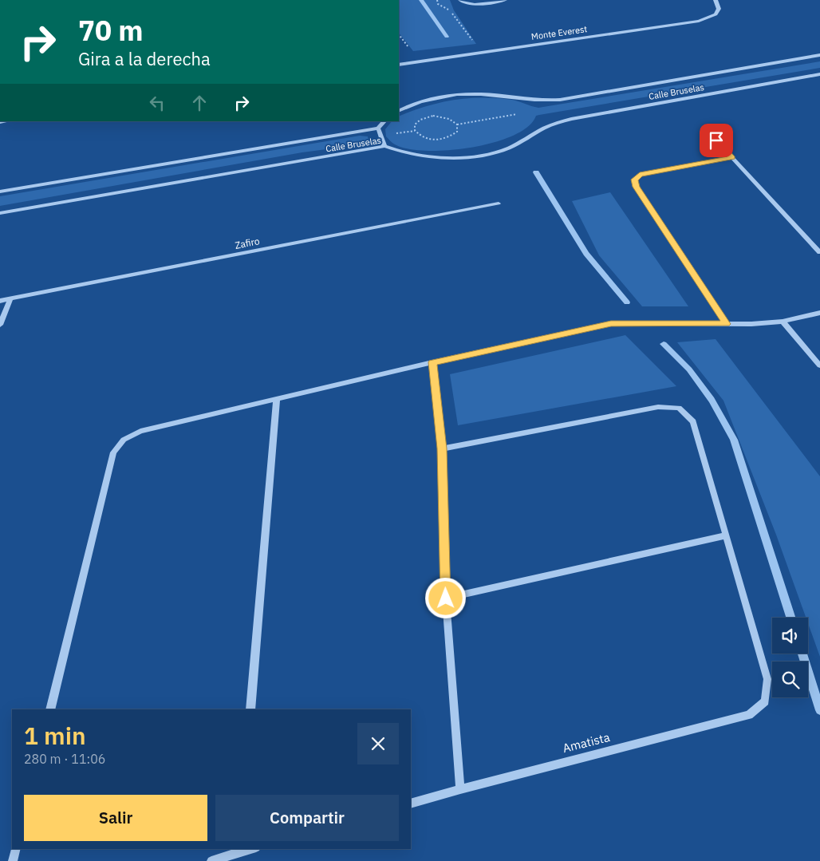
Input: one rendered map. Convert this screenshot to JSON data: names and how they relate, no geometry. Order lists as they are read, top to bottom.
{
  "streets": {
    "street": [
      "Monte Everest",
      "Calle Bruselas",
      "Zafiro",
      "Amatista"
    ]
  },
  "page": {
    "turn": ["70 m", "Gira a la derecha"],
    "heading": ["1 min", "280 m · 11:06"],
    "buttons": ["Salir", "Compartir"]
  }
}
